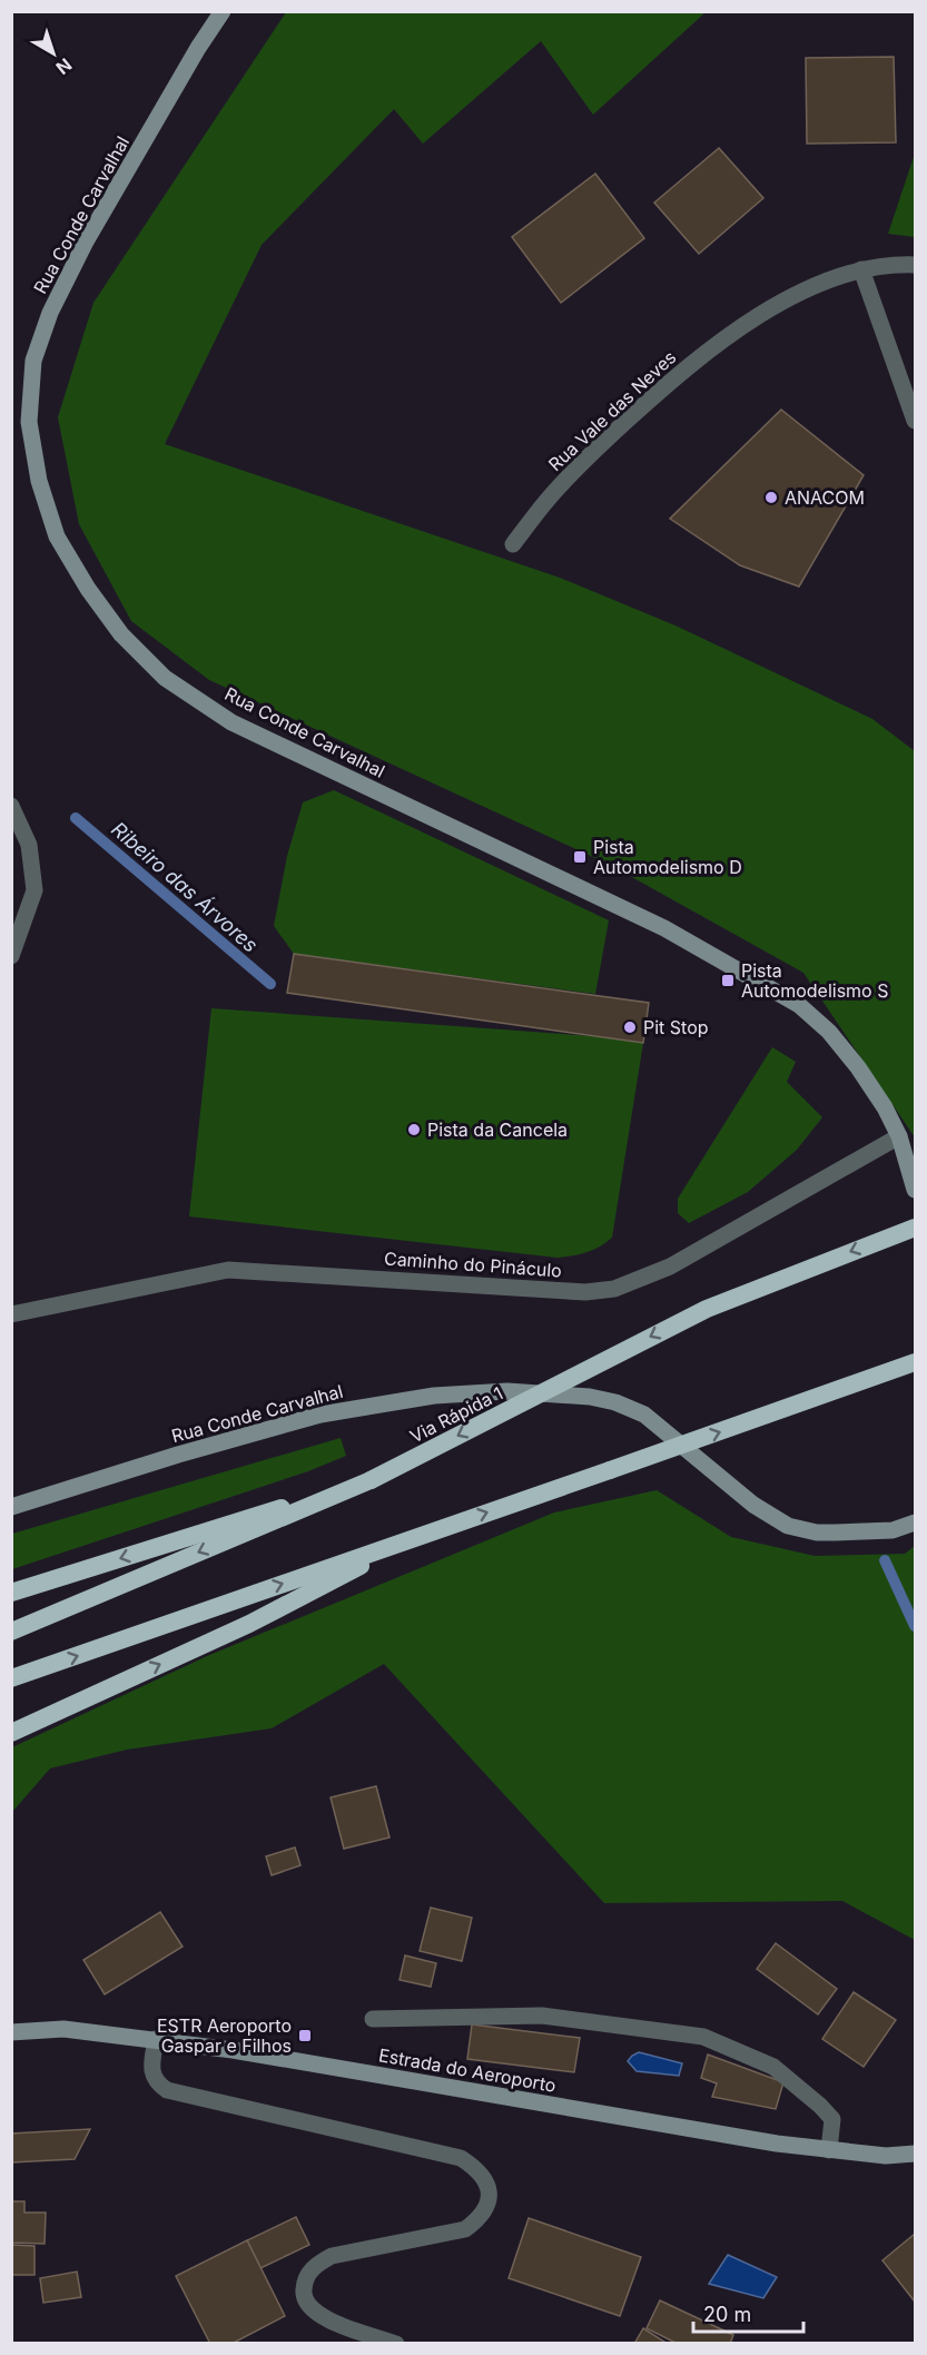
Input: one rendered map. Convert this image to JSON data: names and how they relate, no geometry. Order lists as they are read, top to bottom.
{
  "streets": {
    "highway": ["Via Rápida 1"],
    "main road": ["Rua Conde Carvalhal", "Estrada do Aeroporto"],
    "street": ["Rua Vale das Neves", "Caminho do Pináculo"]
  },
  "crossings": [
    ["Rua Conde Carvalhal", "Caminho do Pináculo"]
  ],
  "water": ["Ribeiro das Árvores"],
  "places": {
    "other": ["ANACOM", "Pit Stop", "Pista da Cancela"],
    "transit": ["Pista Automodelismo D", "Pista Automodelismo S", "ESTR Aeroporto Gaspar e Filhos"]
  },
  "scale_bar": "20 m",
  "north": "bottom right"
}
